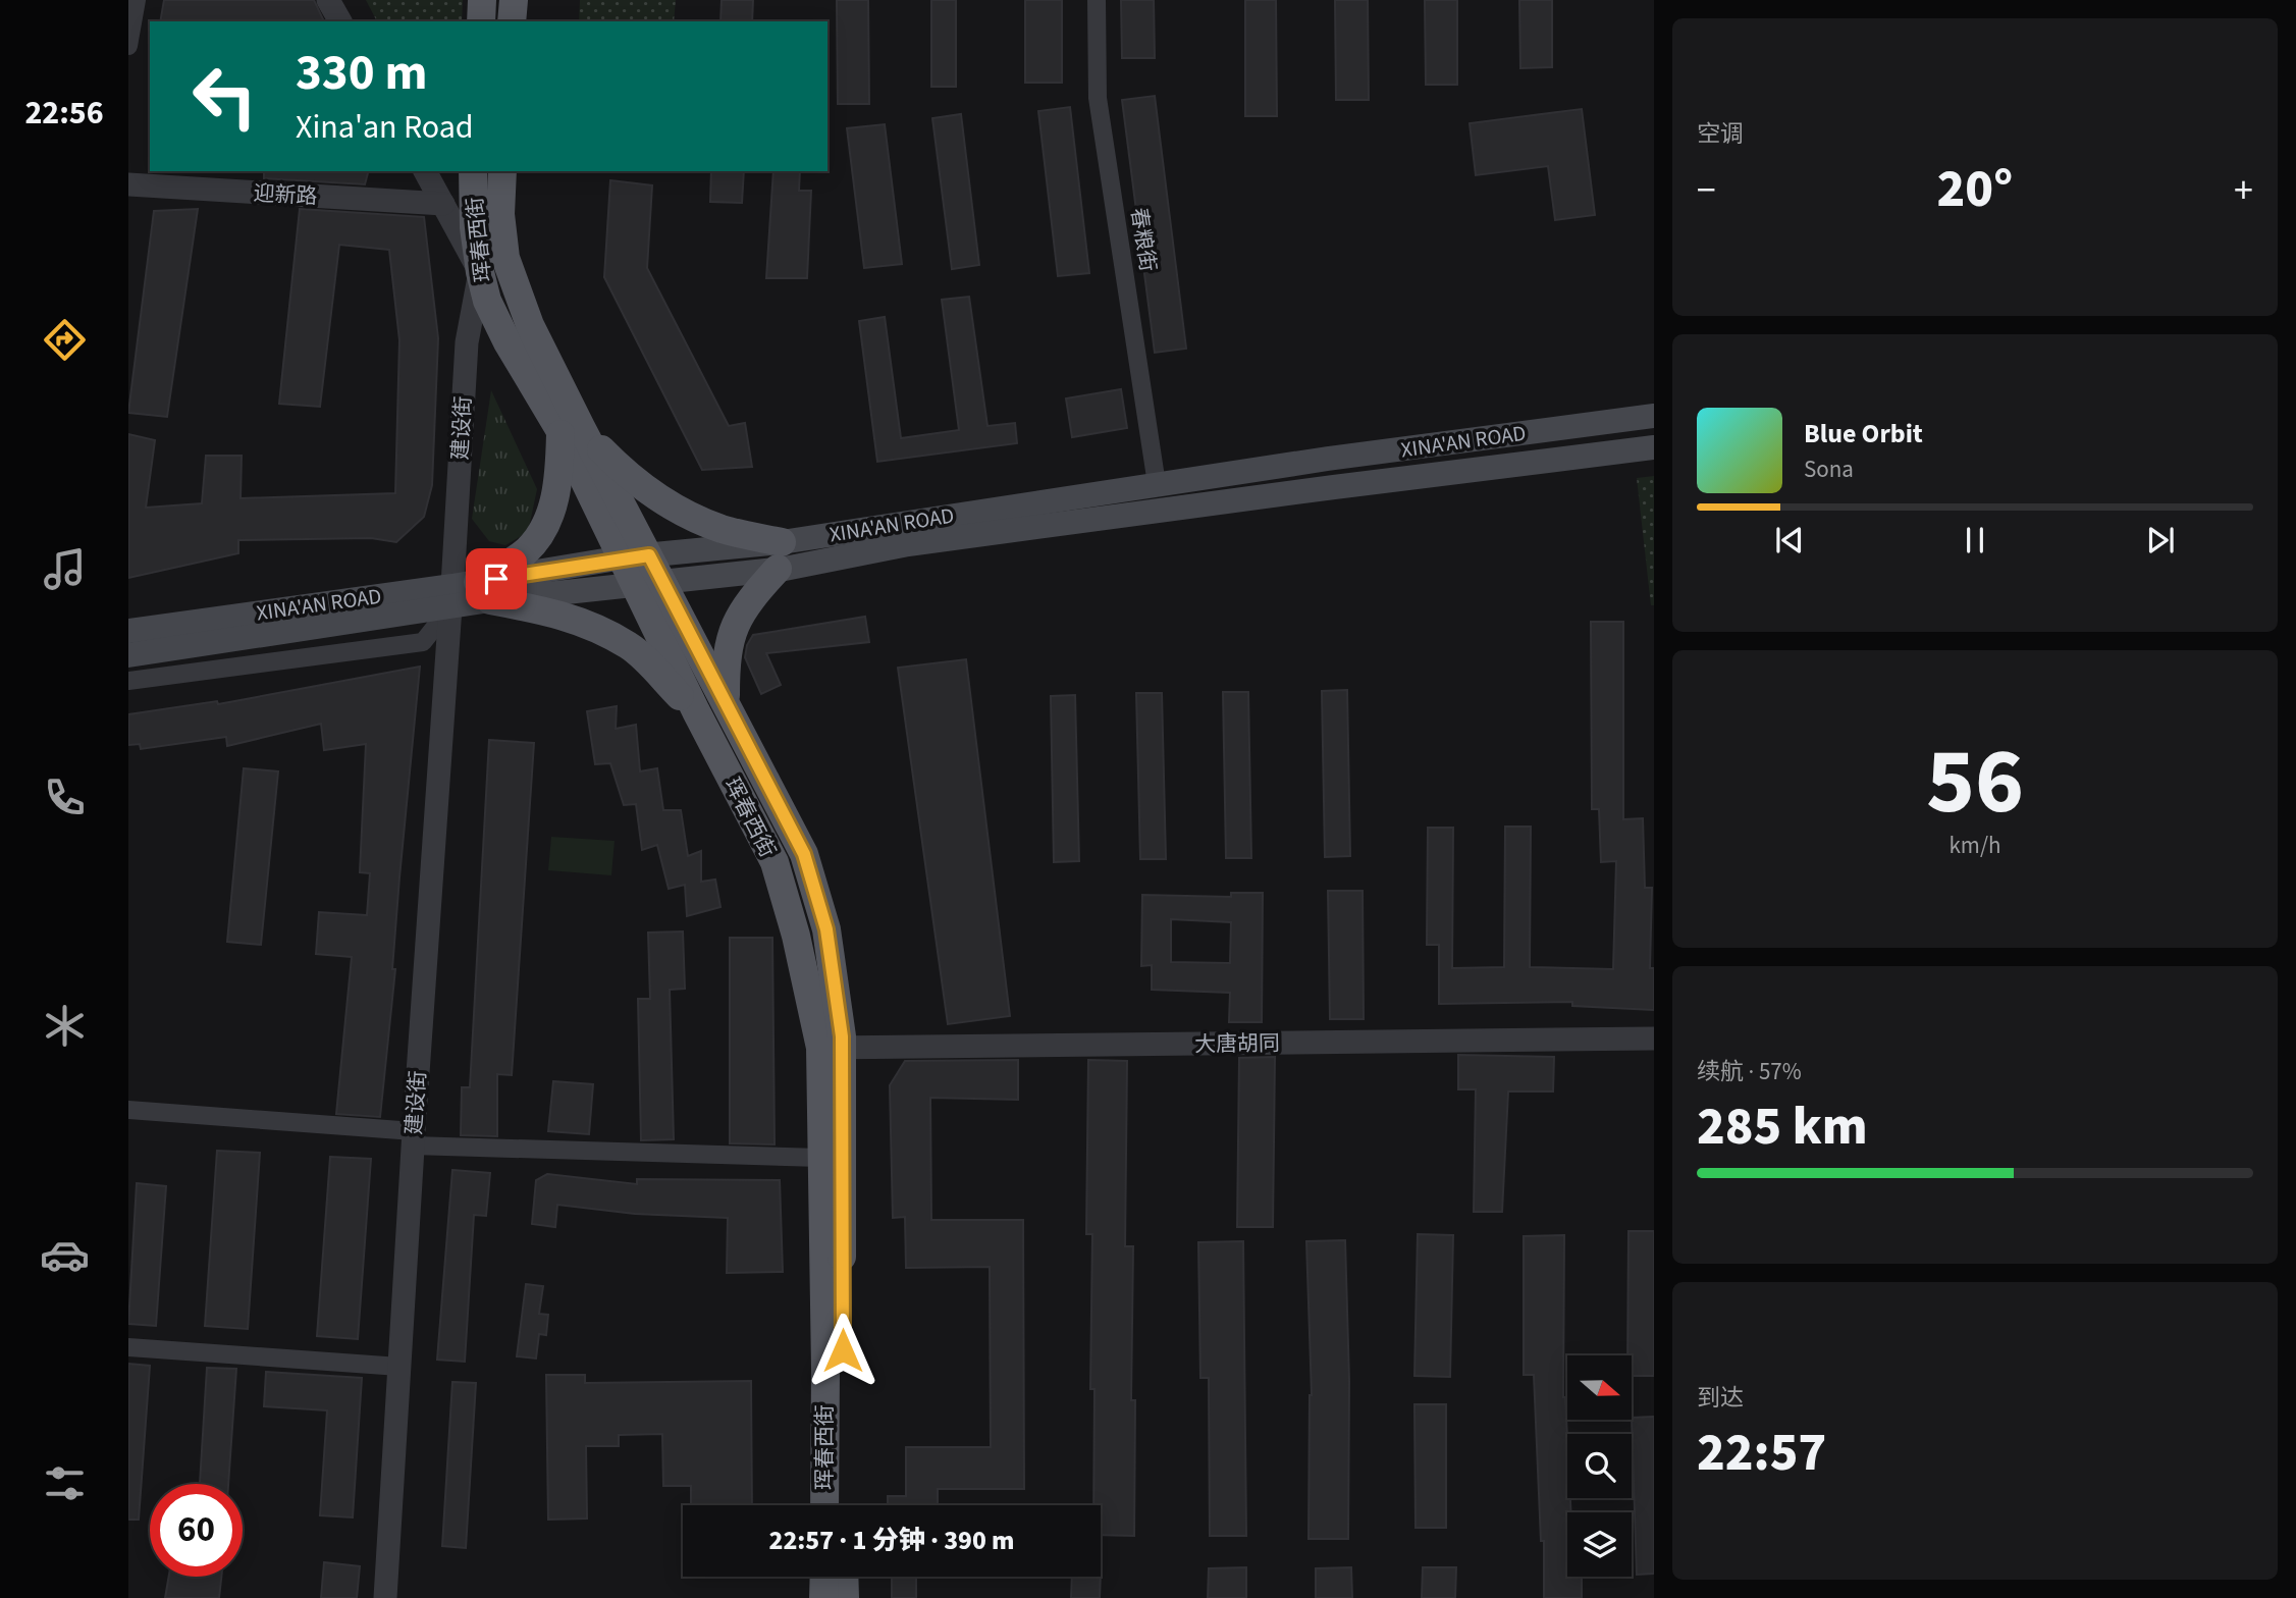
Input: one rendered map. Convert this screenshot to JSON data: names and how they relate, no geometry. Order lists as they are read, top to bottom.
{
  "streets": {
    "main road": ["珲春西街", "XINA'AN ROAD"],
    "street": [
      "迎新路",
      "春粮街",
      "建设街",
      "大唐胡同"
    ]
  },
  "crossings": [
    ["珲春西街", "建设街"],
    ["珲春西街", "XINA'AN ROAD"],
    ["珲春西街", "大唐胡同"],
    ["春粮街", "XINA'AN ROAD"],
    ["建设街", "XINA'AN ROAD"]
  ],
  "north": "right",
  "page": {
    "tabs": "22:56",
    "tile": [
      "空调",
      ["56", "km/h"],
      ["续航 · 57%", "285 km"],
      ["到达", "22:57"]
    ],
    "turn": ["330 m", "Xina'an Road"],
    "heat": ["−", "20°", "+"],
    "song": ["Blue Orbit", "Sona"],
    "limit": "60",
    "trip": "22:57 · 1 分钟 · 390 m"
  }
}
